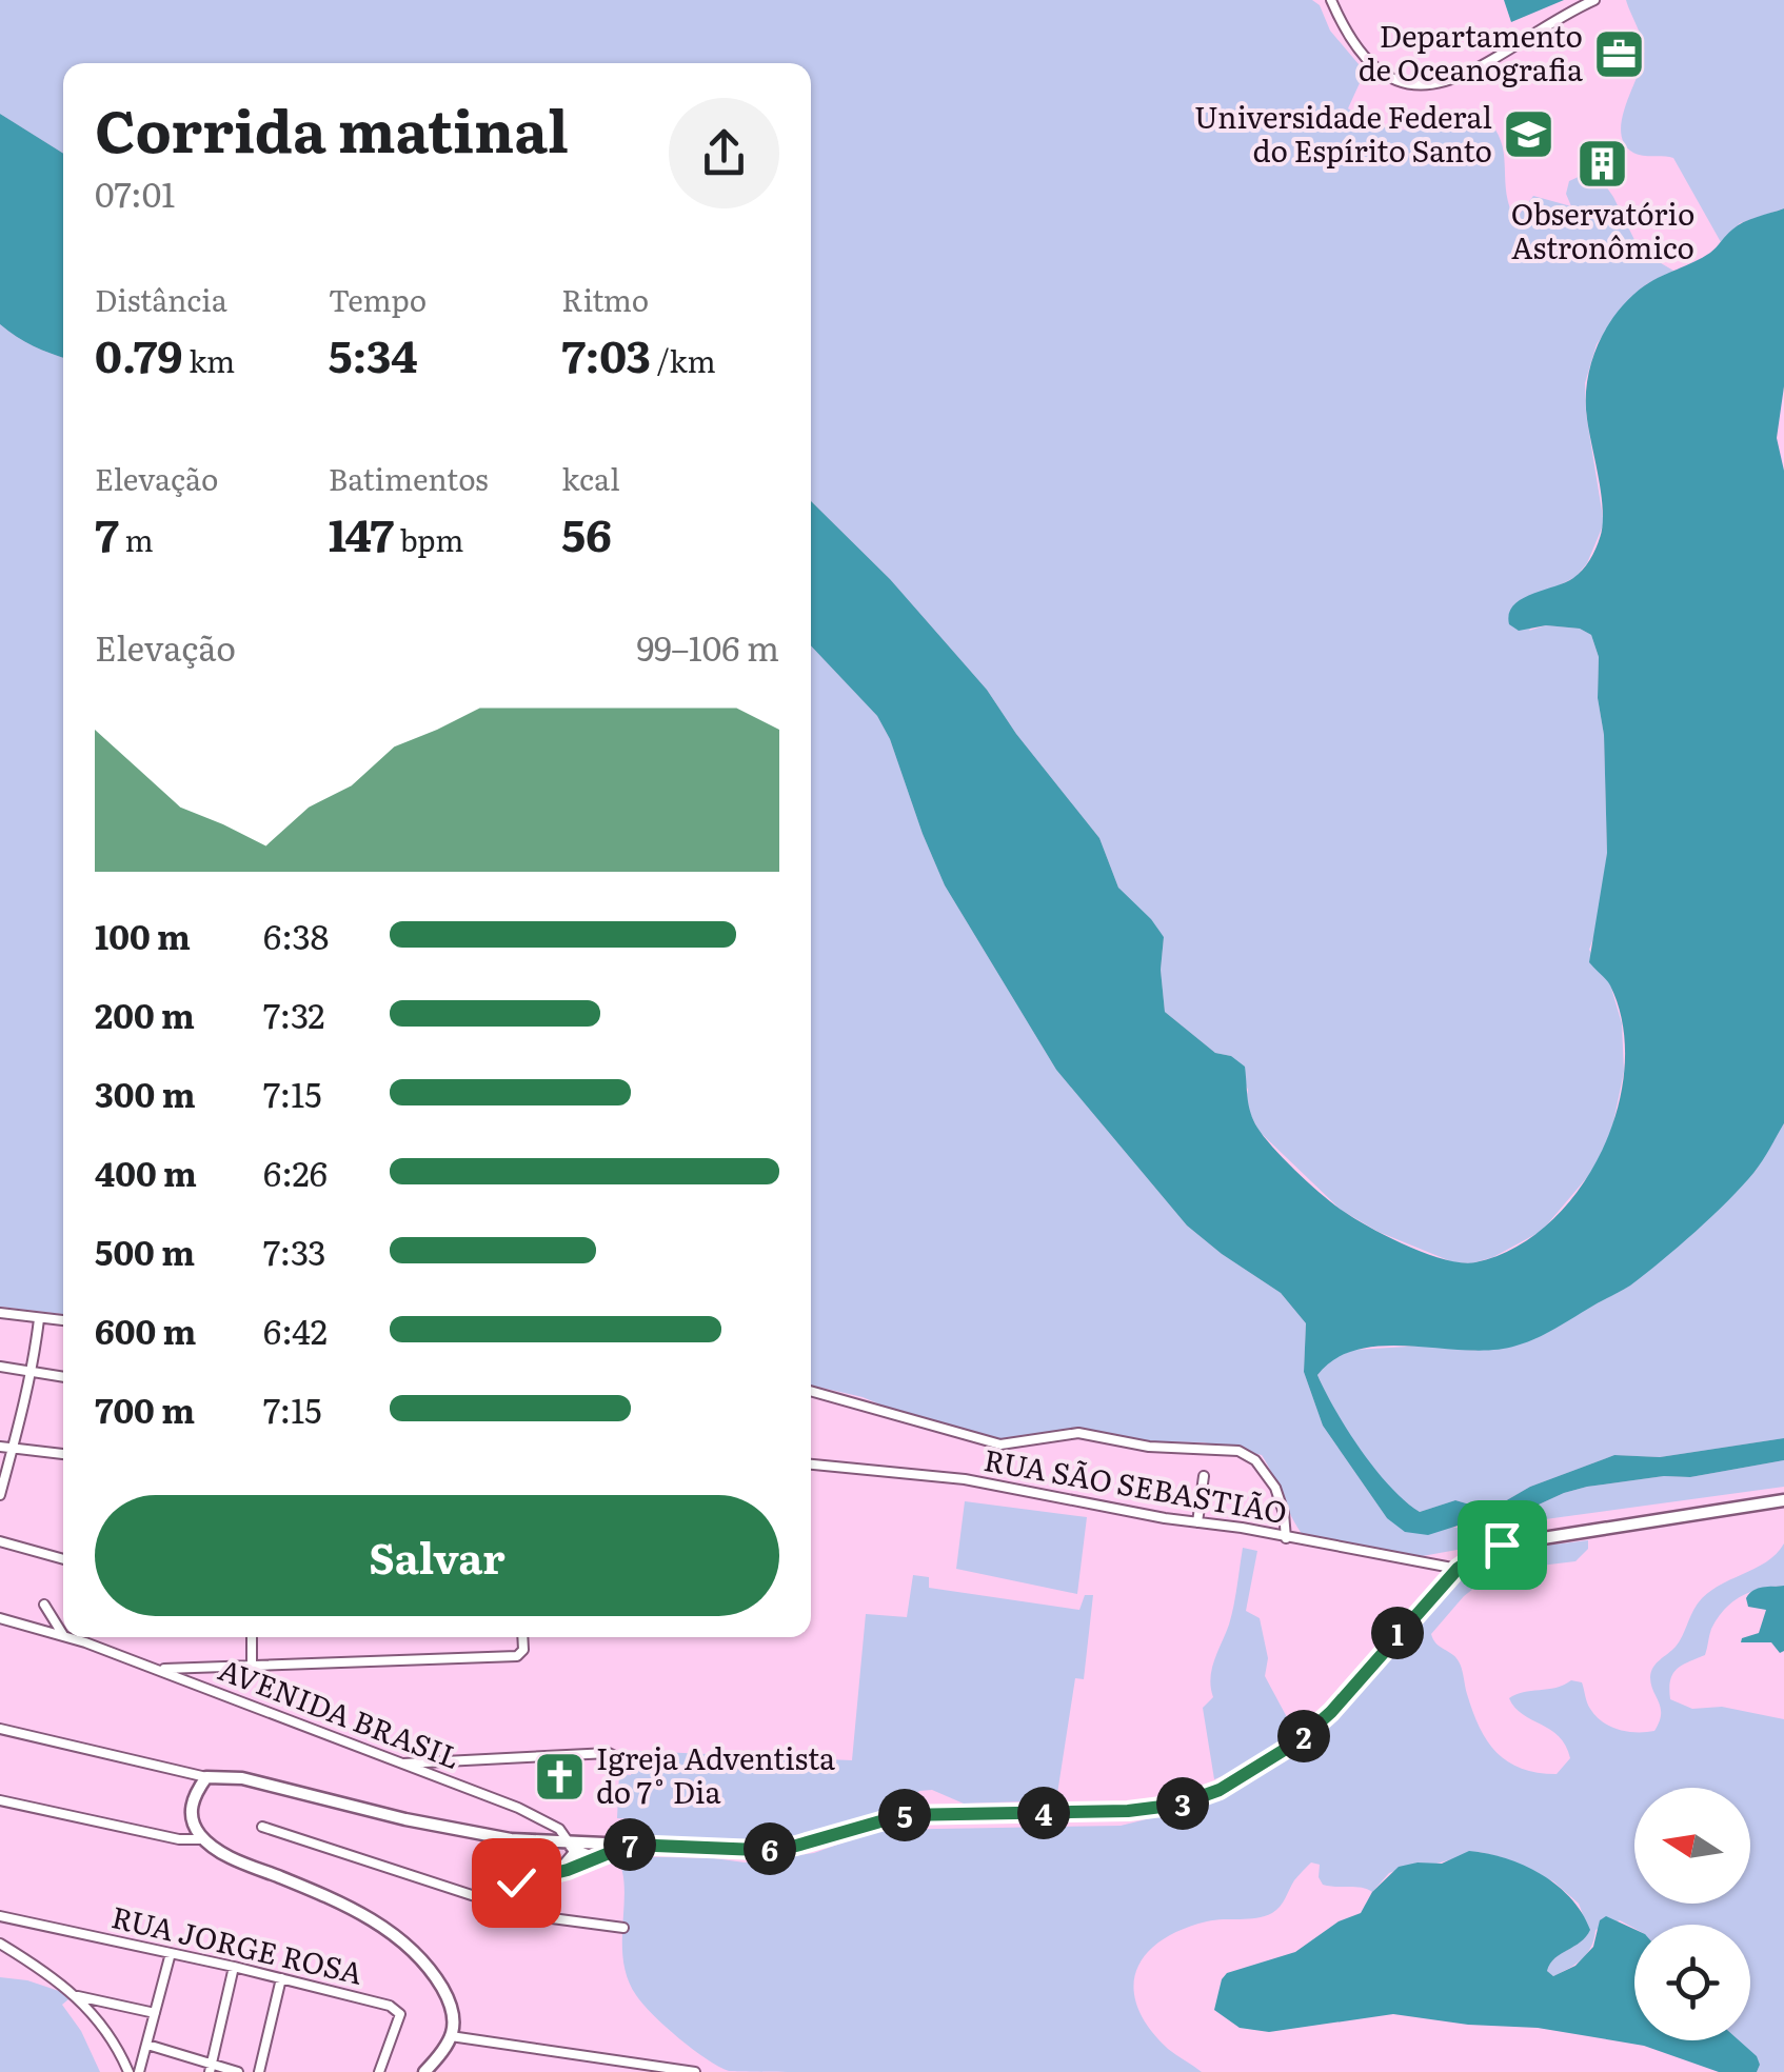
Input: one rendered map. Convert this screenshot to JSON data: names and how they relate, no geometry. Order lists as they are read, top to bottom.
{
  "streets": {
    "street": ["RUA SÃO SEBASTIÃO", "AVENIDA BRASIL", "RUA JORGE ROSA"]
  },
  "places": {
    "office": ["Departamento de Oceanografia"],
    "school or university": ["Universidade Federal do Espírito Santo"],
    "building": ["Observatório Astronômico"],
    "church": ["Igreja Adventista do 7˚ Dia"]
  },
  "north": "left",
  "page": {
    "heading": ["Corrida matinal", "07:01"],
    "stats": [
      ["Distância", "0.79 km"],
      ["Tempo", "5:34"],
      ["Ritmo", "7:03 /km"],
      ["Elevação", "7 m"],
      ["Batimentos", "147 bpm"],
      ["kcal", "56"]
    ],
    "chart": ["Elevação", "99–106 m"],
    "list": [
      {
        "name": "100 m",
        "note": "6:38"
      },
      {
        "name": "200 m",
        "note": "7:32"
      },
      {
        "name": "300 m",
        "note": "7:15"
      },
      {
        "name": "400 m",
        "note": "6:26"
      },
      {
        "name": "500 m",
        "note": "7:33"
      },
      {
        "name": "600 m",
        "note": "6:42"
      },
      {
        "name": "700 m",
        "note": "7:15"
      }
    ],
    "buttons": "Salvar",
    "pins": [
      "1",
      "2",
      "3",
      "4",
      "5",
      "7",
      "6"
    ]
  }
}
